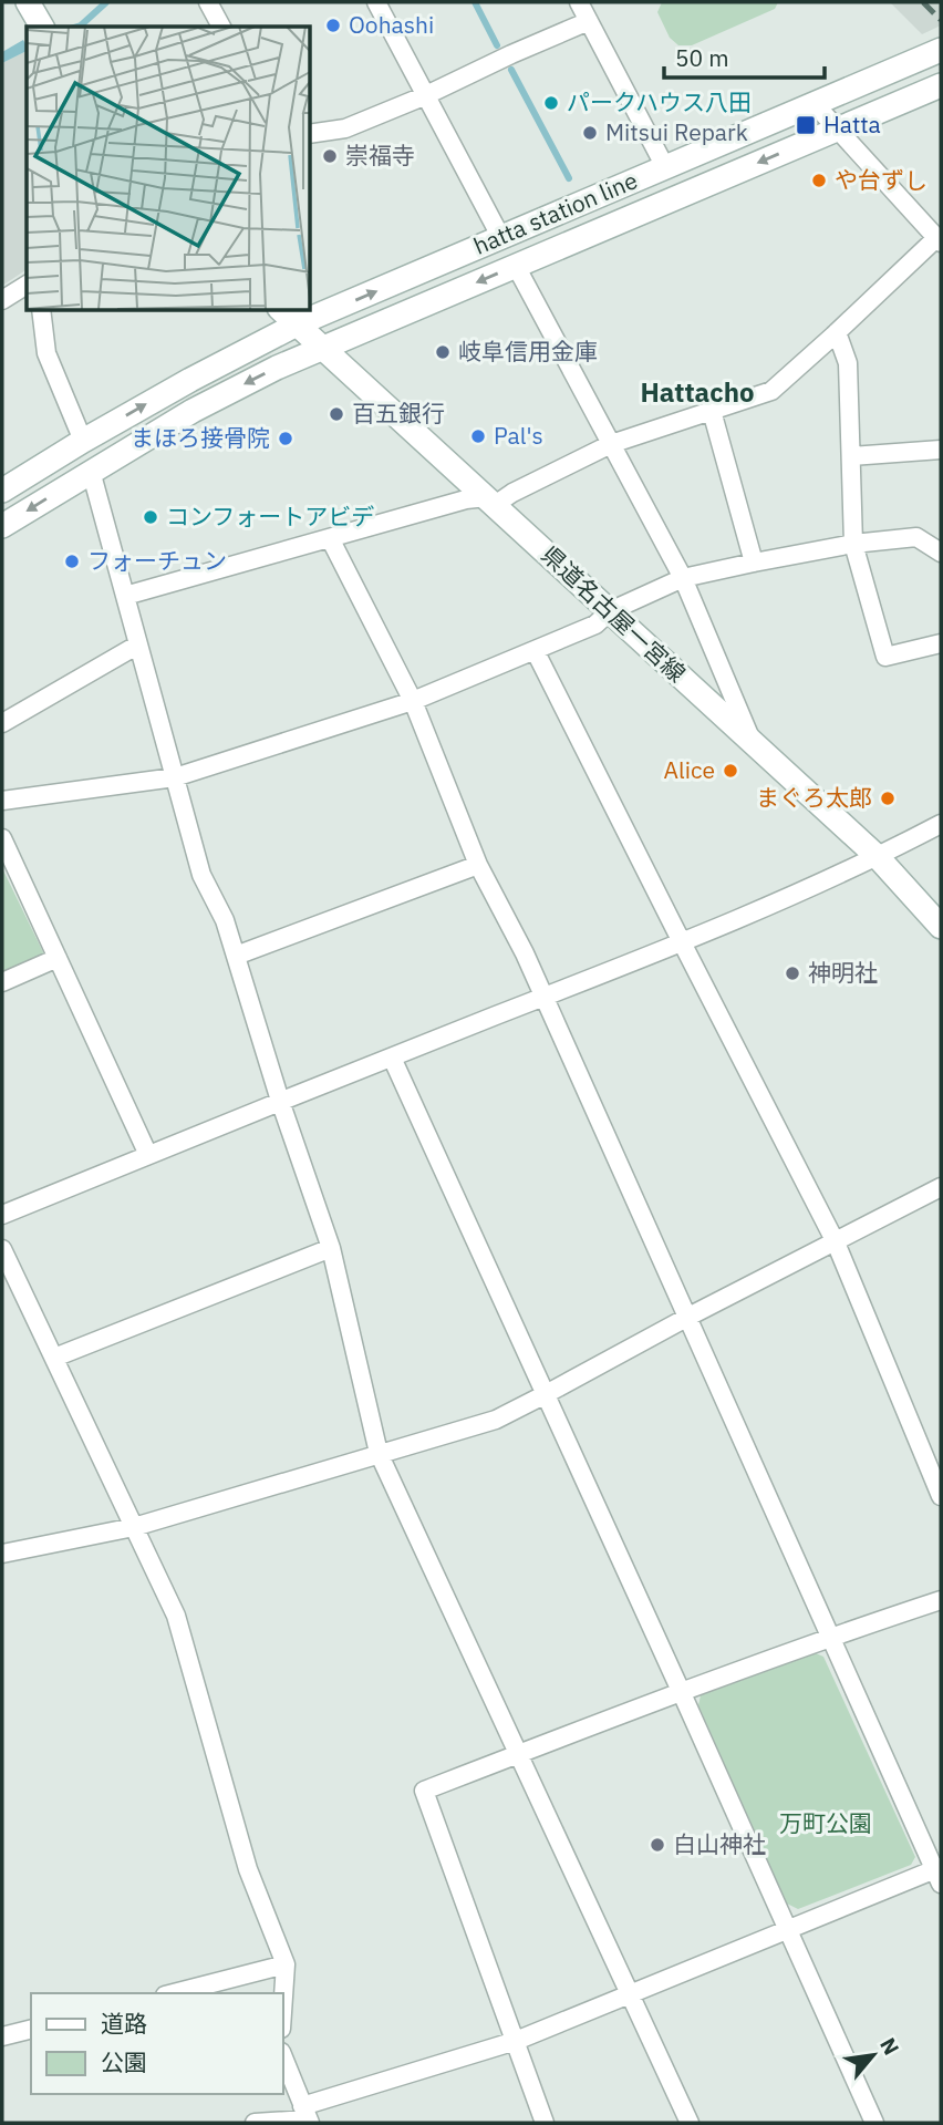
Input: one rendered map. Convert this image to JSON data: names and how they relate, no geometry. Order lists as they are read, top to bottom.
{
  "streets": {
    "main road": ["hatta station line", "県道名古屋一宮線"]
  },
  "crossings": [
    ["hatta station line", "県道名古屋一宮線"]
  ],
  "districts": ["Hattacho"],
  "parks": ["万町公園"],
  "places": {
    "other": [
      "Oohashi",
      "パークハウス八田",
      "Mitsui Repark",
      "崇福寺",
      "や台ずし",
      "岐阜信用金庫",
      "百五銀行",
      "Pal's",
      "まほろ接骨院",
      "コンフォートアビデ",
      "フォーチュン",
      "Alice",
      "まぐろ太郎",
      "神明社",
      "白山神社"
    ],
    "transit": ["Hatta"]
  },
  "legend": ["道路", "公園"],
  "scale_bar": "50 m",
  "north": "top right"
}
